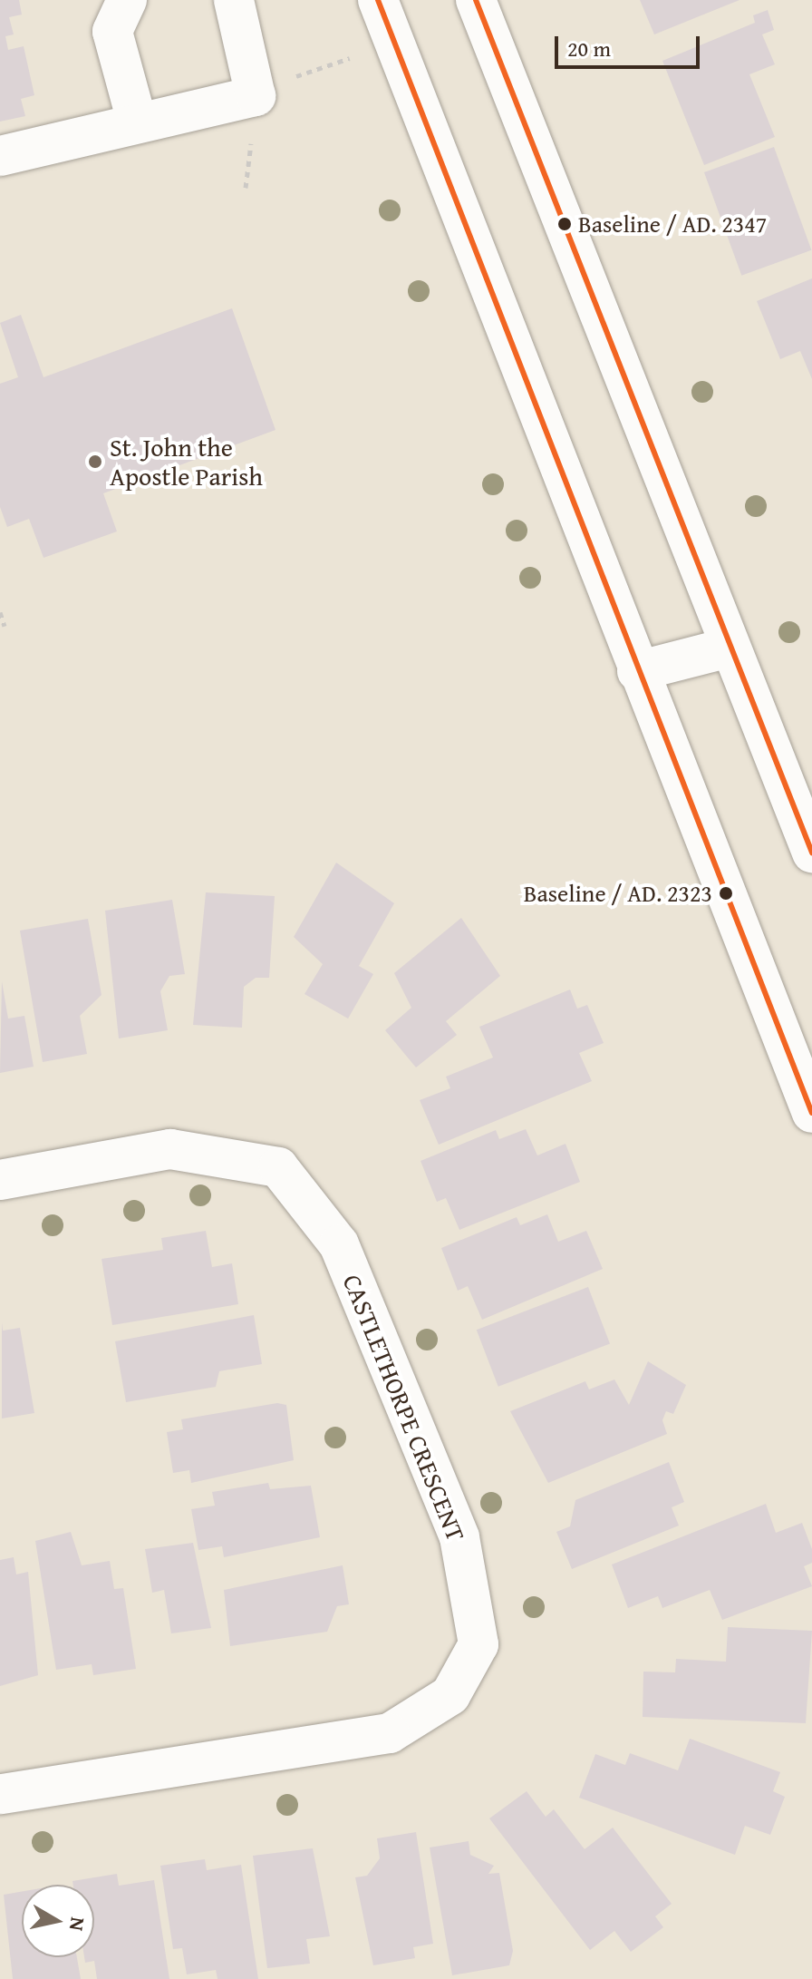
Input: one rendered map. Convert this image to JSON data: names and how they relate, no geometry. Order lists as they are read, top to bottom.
{
  "streets": {
    "main road": ["CASTLETHORPE CRESCENT"]
  },
  "places": ["Baseline / AD. 2347", "St. John the Apostle Parish", "Baseline / AD. 2323"],
  "scale_bar": "20 m",
  "north": "right"
}
